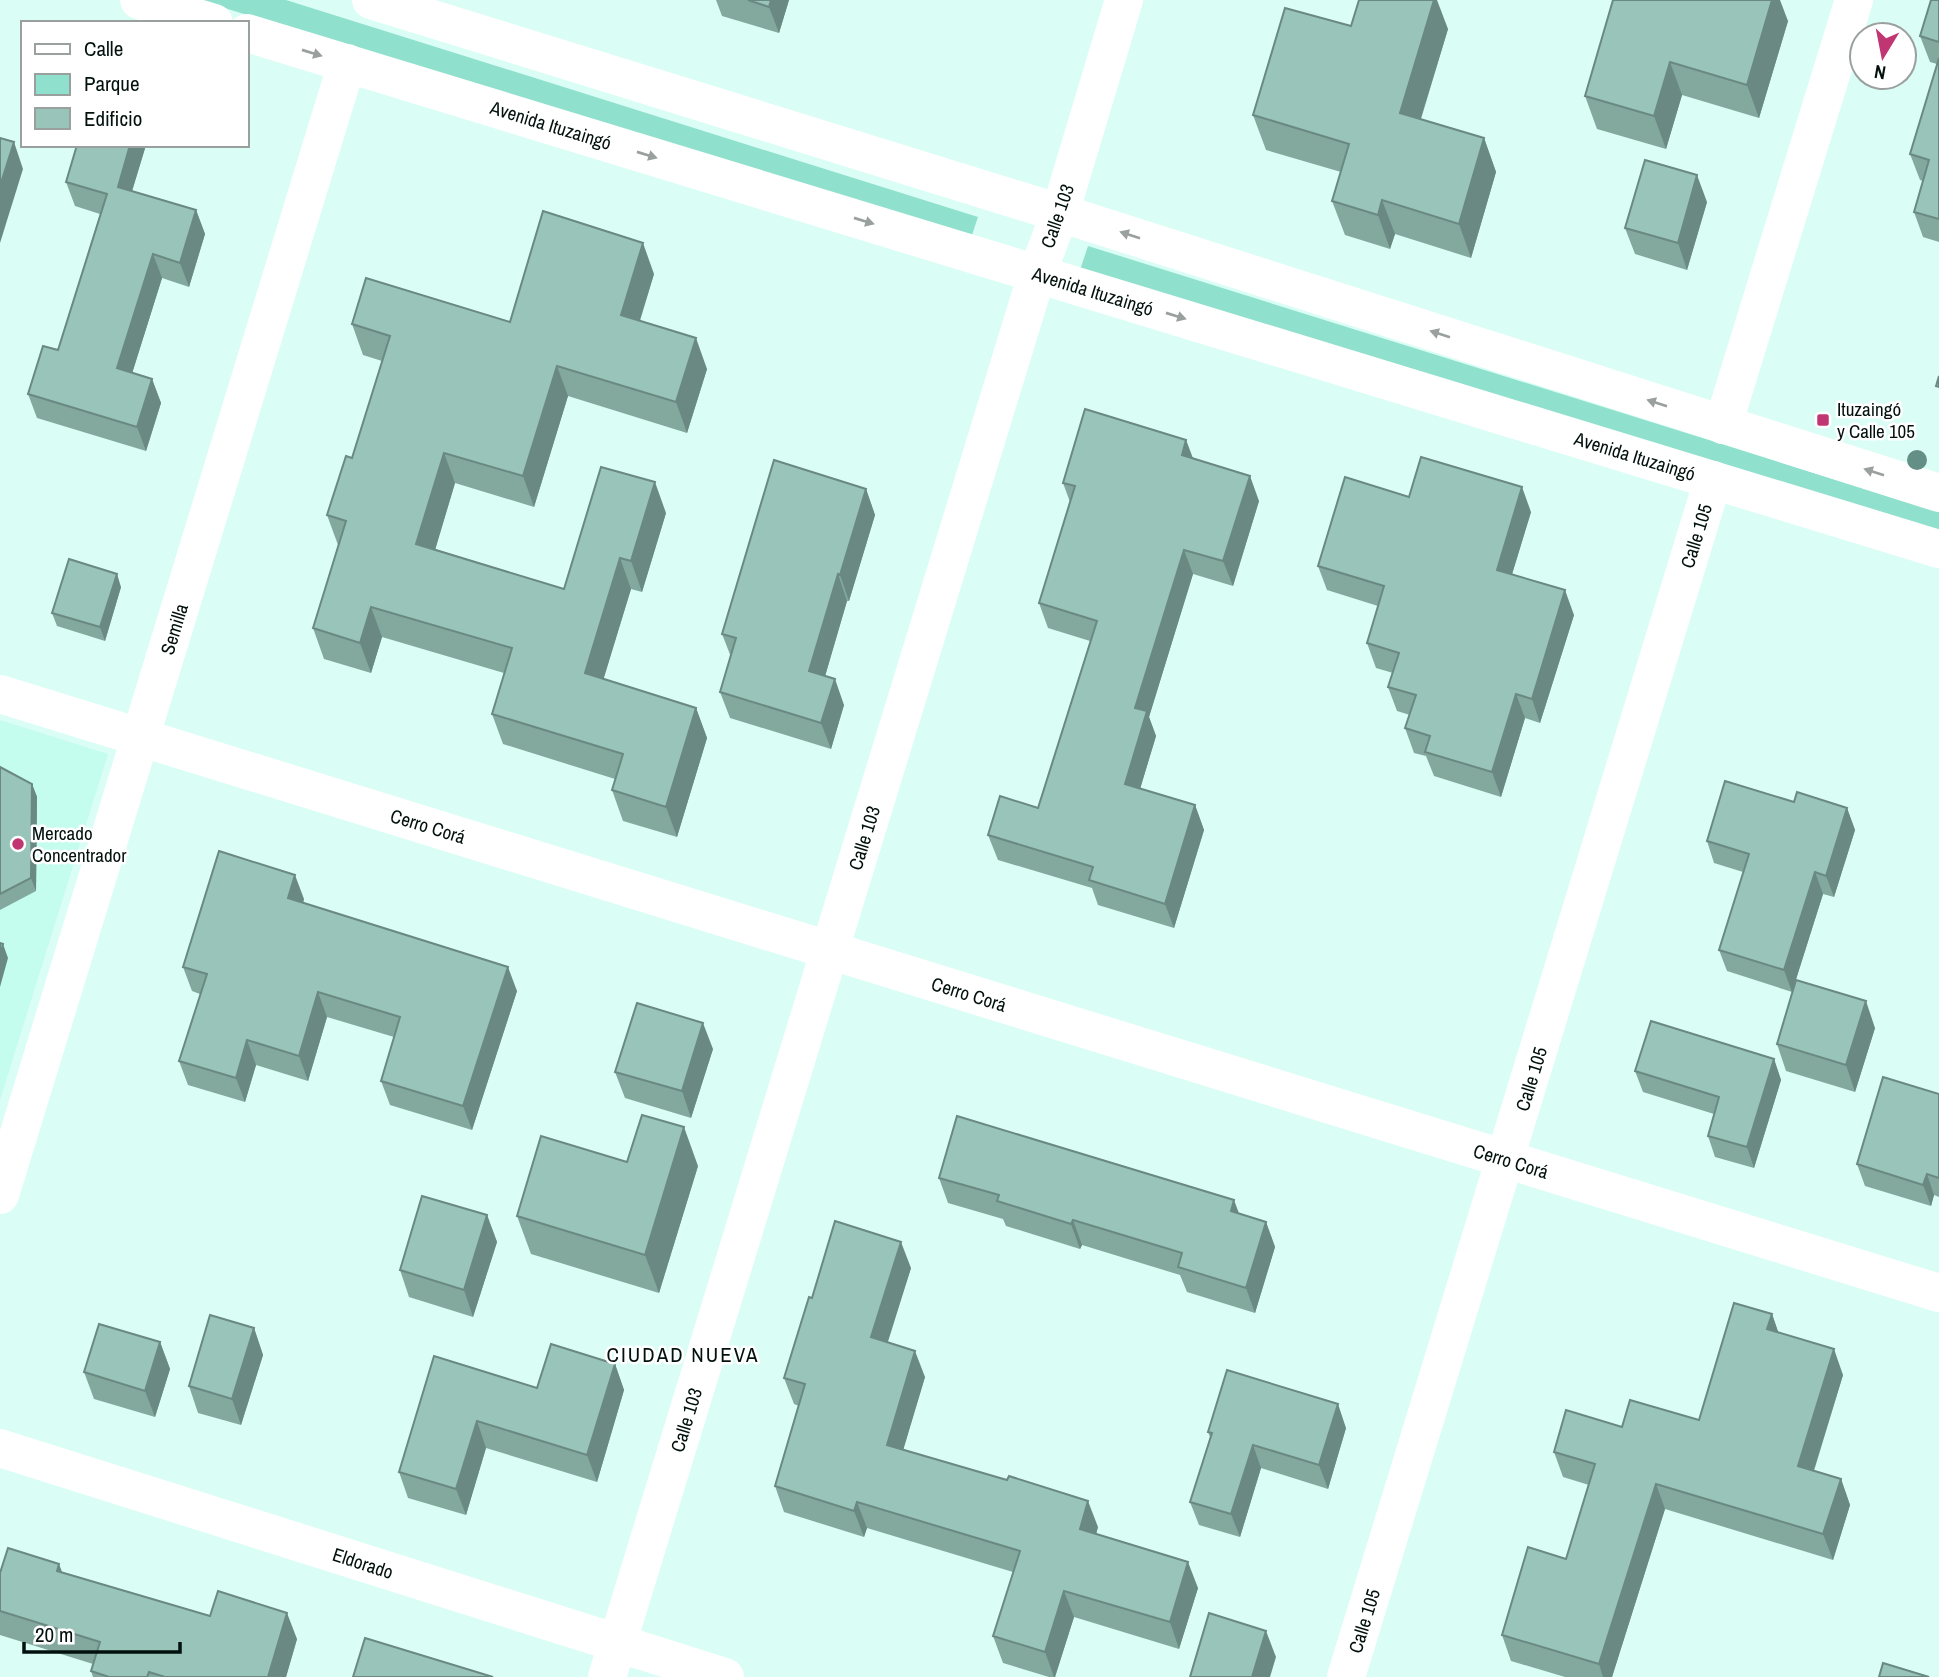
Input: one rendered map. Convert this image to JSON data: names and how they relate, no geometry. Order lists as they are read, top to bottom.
{
  "streets": {
    "street": [
      "Avenida Ituzaingó",
      "Calle 103",
      "Calle 105",
      "Semilla",
      "Cerro Corá",
      "Eldorado"
    ]
  },
  "crossings": [
    ["Avenida Ituzaingó", "Calle 103"],
    ["Avenida Ituzaingó", "Calle 105"],
    ["Avenida Ituzaingó", "Semilla"],
    ["Calle 103", "Cerro Corá"],
    ["Calle 103", "Eldorado"],
    ["Calle 105", "Cerro Corá"],
    ["Semilla", "Cerro Corá"]
  ],
  "districts": ["CIUDAD NUEVA"],
  "places": {
    "transit": ["Ituzaingó y Calle 105"],
    "other": ["Mercado Concentrador"]
  },
  "legend": ["Calle", "Parque", "Edificio"],
  "scale_bar": "20 m",
  "north": "bottom"
}
